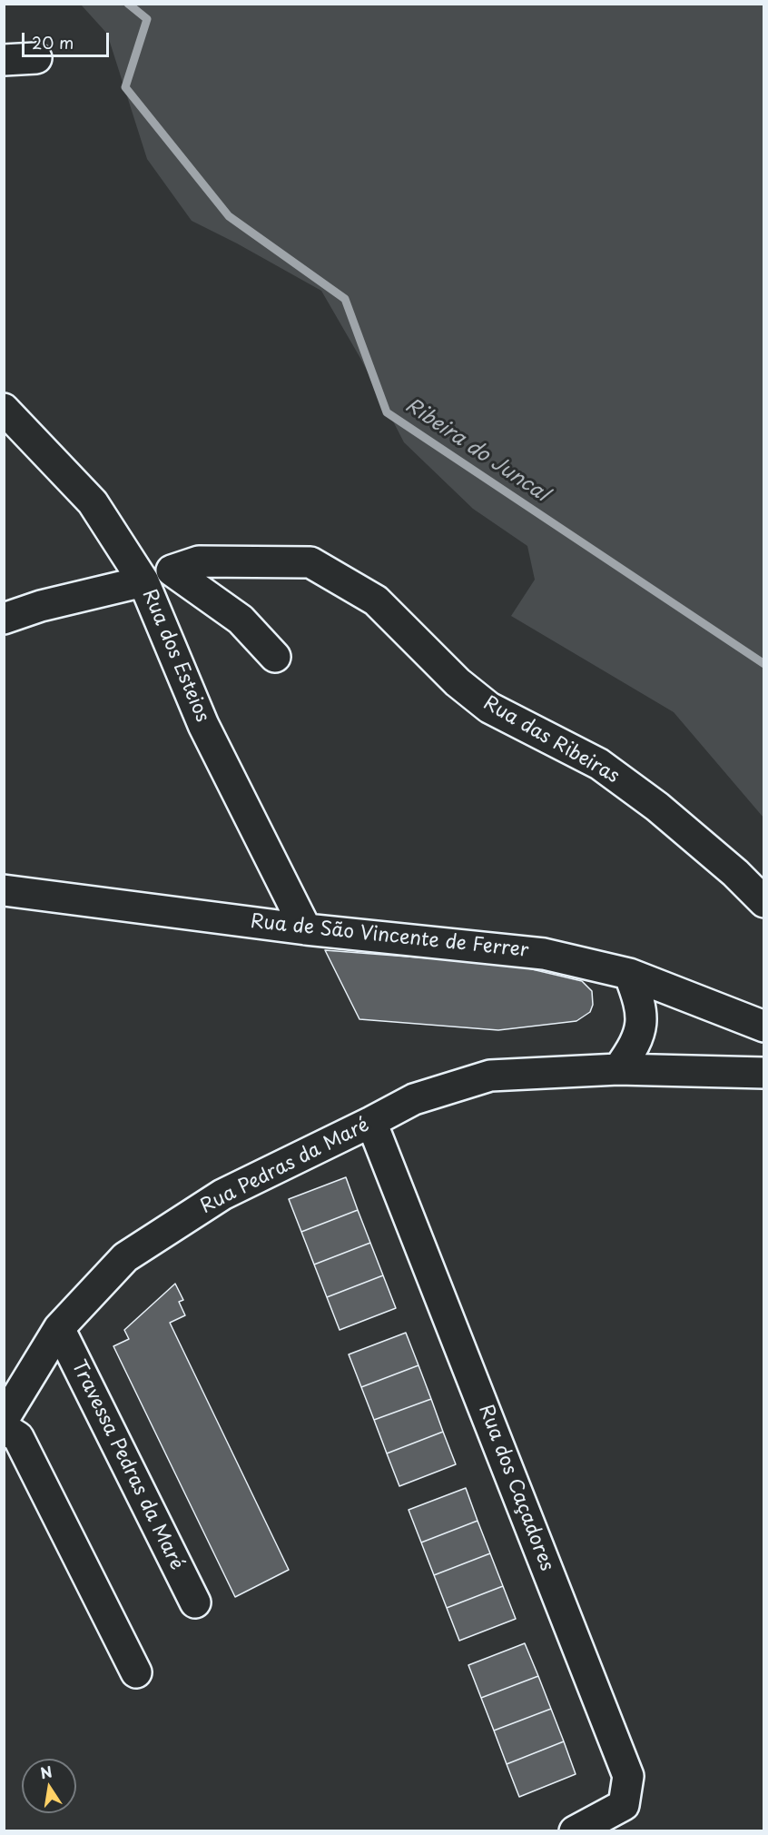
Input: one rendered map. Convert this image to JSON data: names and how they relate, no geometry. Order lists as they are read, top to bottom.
{
  "streets": {
    "street": [
      "Rua dos Esteios",
      "Rua das Ribeiras",
      "Rua de São Vincente de Ferrer",
      "Rua Pedras da Maré",
      "Travessa Pedras da Maré",
      "Rua dos Caçadores"
    ]
  },
  "crossings": [
    ["Rua dos Esteios", "Rua de São Vincente de Ferrer"],
    ["Rua Pedras da Maré", "Travessa Pedras da Maré"],
    ["Rua Pedras da Maré", "Rua dos Caçadores"]
  ],
  "water": ["Ribeira do Juncal"],
  "scale_bar": "20 m",
  "north": "top"
}
